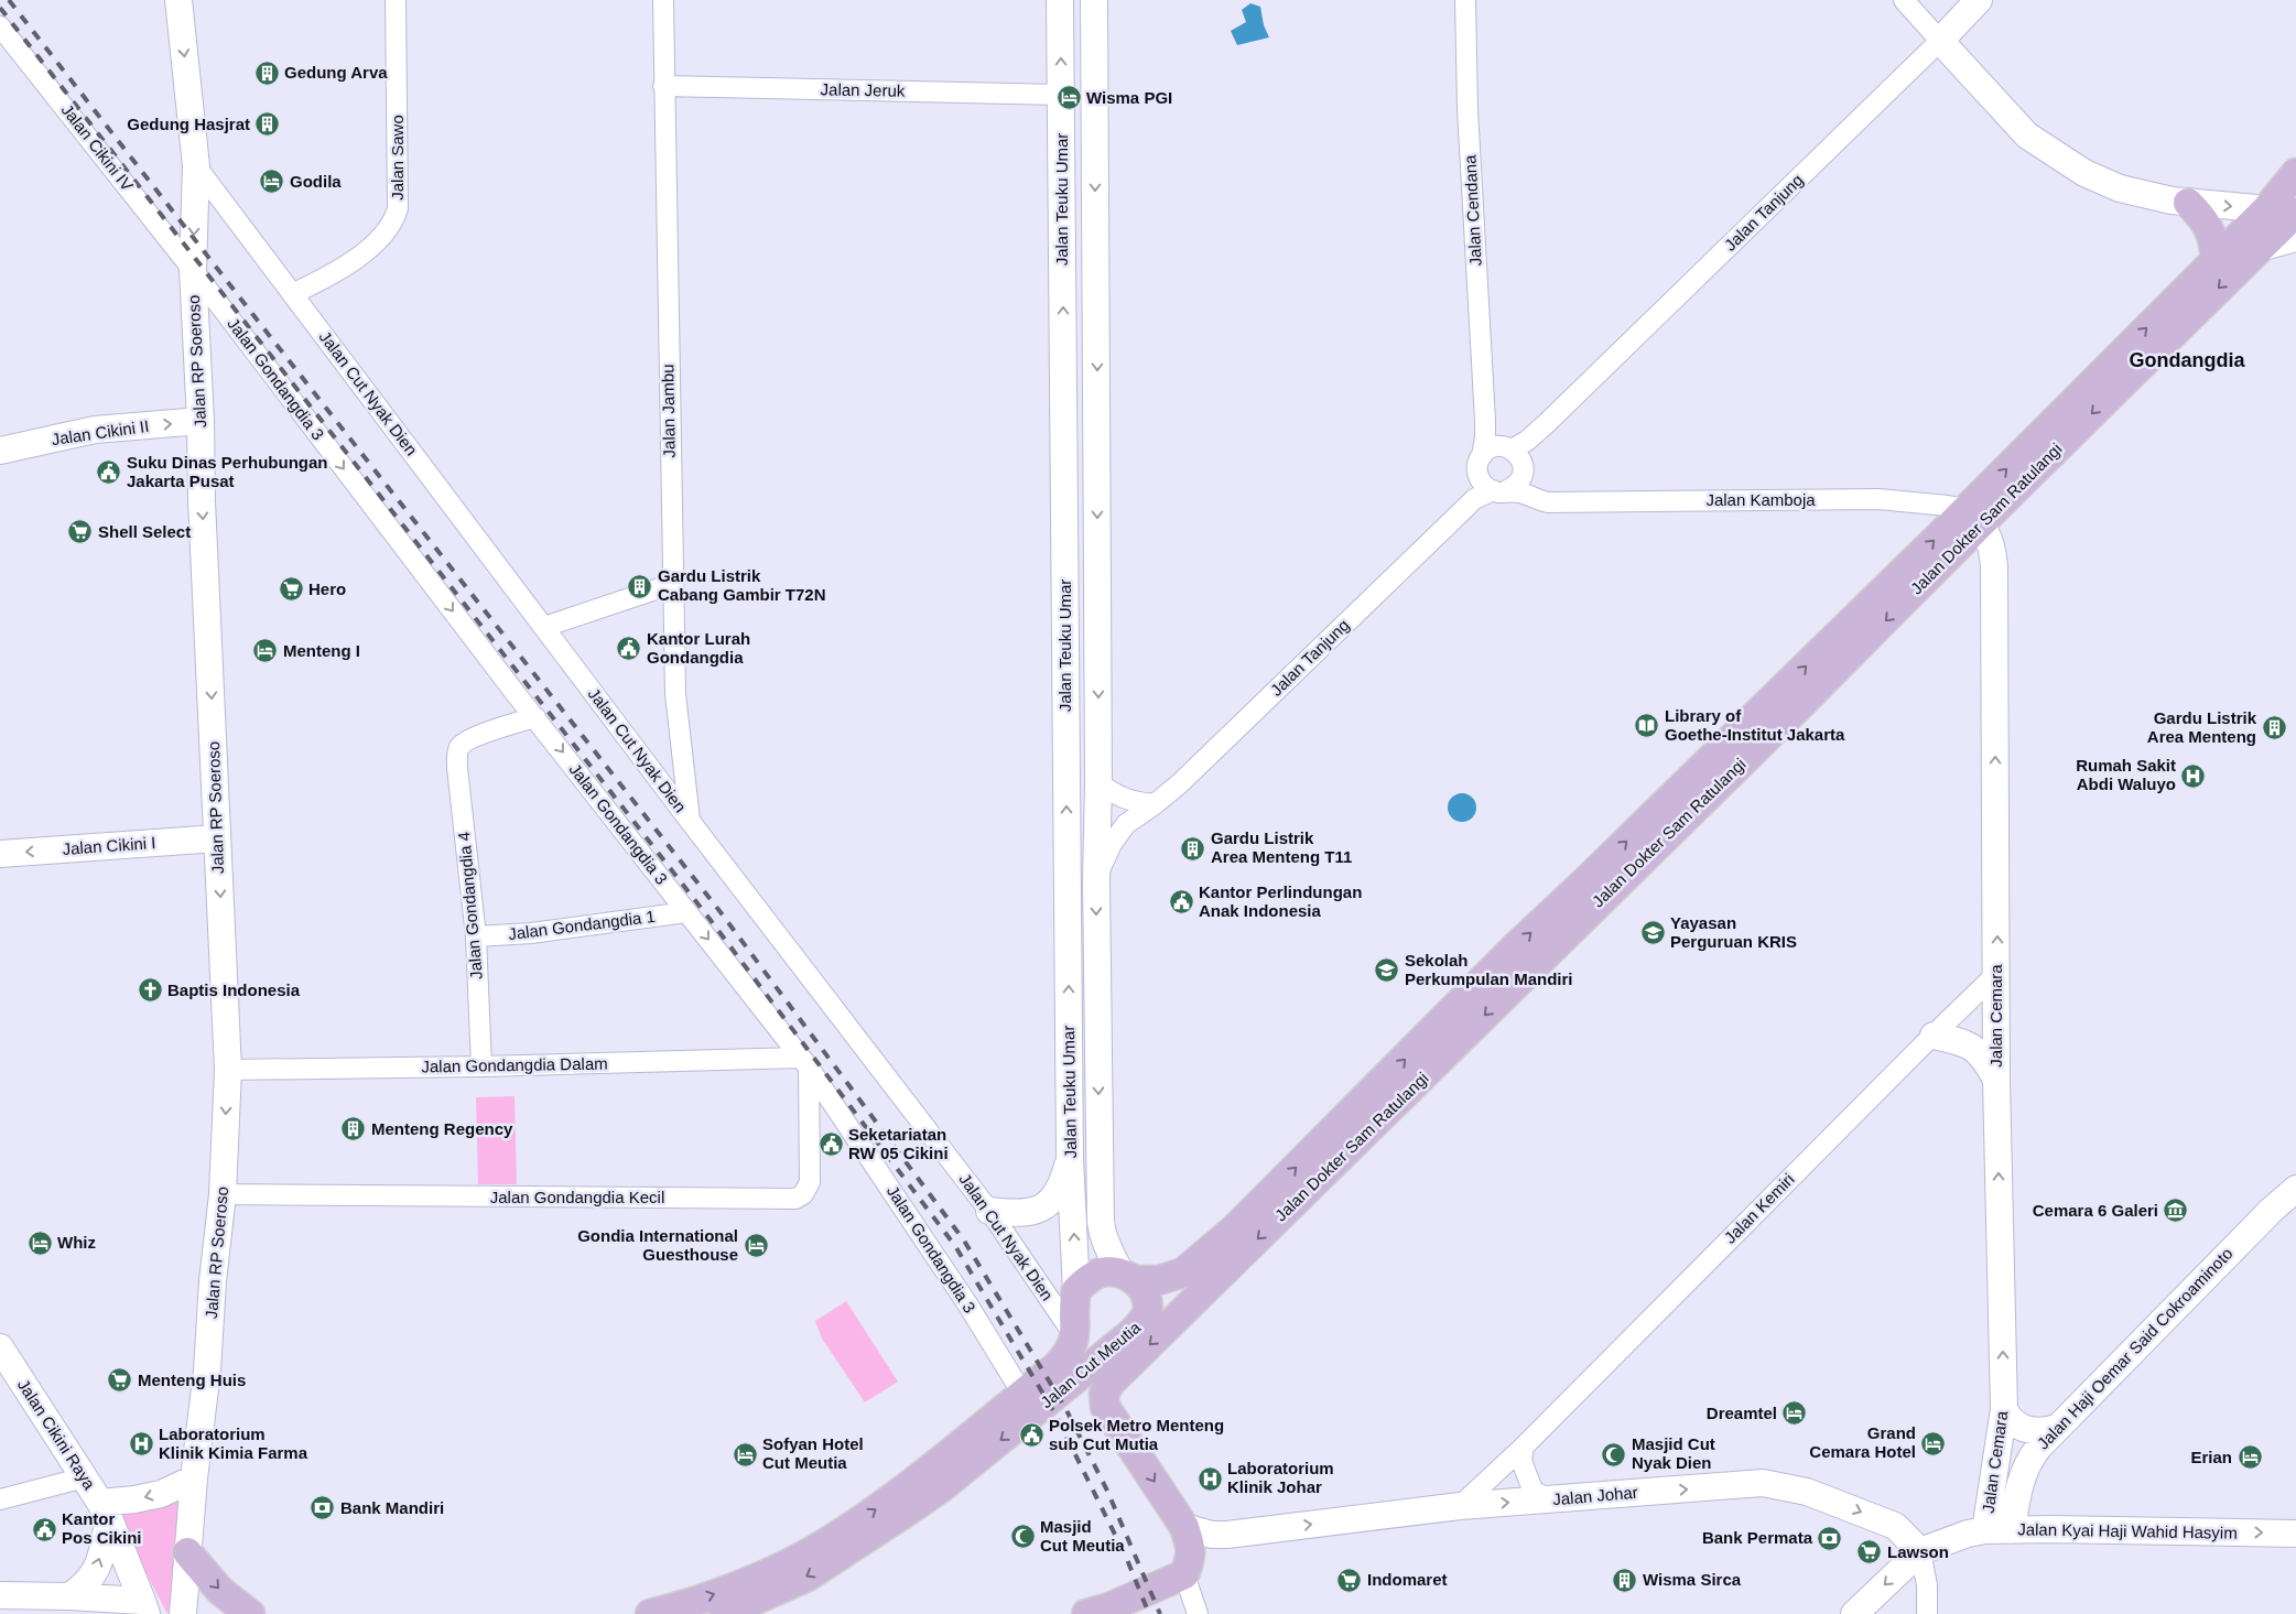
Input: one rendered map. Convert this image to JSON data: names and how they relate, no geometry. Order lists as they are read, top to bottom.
{
  "streets": {
    "main road": ["Jalan Dokter Sam Ratulangi", "Jalan Cut Meutia"],
    "street": [
      "Jalan Jeruk",
      "Jalan Cikini IV",
      "Jalan Sawo",
      "Jalan Teuku Umar",
      "Jalan Cendana",
      "Jalan Tanjung",
      "Jalan RP Soeroso",
      "Jalan Gondangdia 3",
      "Jalan Cut Nyak Dien",
      "Jalan Jambu",
      "Jalan Cikini II",
      "Jalan Kamboja",
      "Jalan Cikini I",
      "Jalan Gondangdia 4",
      "Jalan Gondangdia 1",
      "Jalan Cemara",
      "Jalan Gondangdia Dalam",
      "Jalan Gondangdia Kecil",
      "Jalan Kemiri",
      "Jalan Haji Oemar Said Cokroaminoto",
      "Jalan Cikini Raya",
      "Jalan Johar",
      "Jalan Kyai Haji Wahid Hasyim"
    ]
  },
  "crossings": [
    ["Jalan Jeruk", "Jalan Teuku Umar"],
    ["Jalan Jeruk", "Jalan Jambu"],
    ["Jalan Cikini IV", "Jalan RP Soeroso"],
    ["Jalan Cikini IV", "Jalan Gondangdia 3"],
    ["Jalan Sawo", "Jalan Cut Nyak Dien"],
    ["Jalan Teuku Umar", "Jalan Tanjung"],
    ["Jalan Teuku Umar", "Jalan Dokter Sam Ratulangi"],
    ["Jalan Teuku Umar", "Jalan Cut Meutia"],
    ["Jalan Cendana", "Jalan Tanjung"],
    ["Jalan Cendana", "Jalan Kamboja"],
    ["Jalan Tanjung", "Jalan Kamboja"],
    ["Jalan RP Soeroso", "Jalan Gondangdia 3"],
    ["Jalan RP Soeroso", "Jalan Cut Nyak Dien"],
    ["Jalan RP Soeroso", "Jalan Cikini II"],
    ["Jalan RP Soeroso", "Jalan Cikini I"],
    ["Jalan RP Soeroso", "Jalan Gondangdia Dalam"],
    ["Jalan RP Soeroso", "Jalan Gondangdia Kecil"],
    ["Jalan Gondangdia 3", "Jalan Gondangdia 4"],
    ["Jalan Gondangdia 3", "Jalan Gondangdia 1"],
    ["Jalan Gondangdia 3", "Jalan Gondangdia Dalam"],
    ["Jalan Gondangdia 3", "Jalan Gondangdia Kecil"],
    ["Jalan Gondangdia 3", "Jalan Cut Meutia"],
    ["Jalan Cut Nyak Dien", "Jalan Jambu"],
    ["Jalan Cut Nyak Dien", "Jalan Cut Meutia"],
    ["Jalan Kamboja", "Jalan Dokter Sam Ratulangi"],
    ["Jalan Kamboja", "Jalan Cemara"],
    ["Jalan Dokter Sam Ratulangi", "Jalan Cemara"],
    ["Jalan Dokter Sam Ratulangi", "Jalan Cut Meutia"],
    ["Jalan Dokter Sam Ratulangi", "Jalan Johar"],
    ["Jalan Gondangdia 4", "Jalan Gondangdia 1"],
    ["Jalan Gondangdia 4", "Jalan Gondangdia Dalam"],
    ["Jalan Cemara", "Jalan Kemiri"],
    ["Jalan Cemara", "Jalan Kyai Haji Wahid Hasyim"],
    ["Jalan Gondangdia Dalam", "Jalan Gondangdia Kecil"],
    ["Jalan Kemiri", "Jalan Johar"],
    ["Jalan Haji Oemar Said Cokroaminoto", "Jalan Kyai Haji Wahid Hasyim"],
    ["Jalan Johar", "Jalan Kyai Haji Wahid Hasyim"]
  ],
  "one_way": [
    "Jalan RP Soeroso",
    "Jalan Gondangdia 3",
    "Jalan Cikini II",
    "Jalan Cikini I",
    "Jalan Cemara",
    "Jalan Johar"
  ],
  "districts": ["Gondangdia"],
  "places": {
    "building": [
      "Gedung Arva",
      "Gedung Hasjrat",
      "Gardu Listrik Cabang Gambir T72N",
      "Gardu Listrik Area Menteng",
      "Gardu Listrik Area Menteng T11",
      "Menteng Regency",
      "Wisma Sirca"
    ],
    "hotel": [
      "Wisma PGI",
      "Godila",
      "Menteng I",
      "Whiz",
      "Gondia International Guesthouse",
      "Dreamtel",
      "Grand Cemara Hotel",
      "Sofyan Hotel Cut Meutia",
      "Erian"
    ],
    "public building": [
      "Suku Dinas Perhubungan Jakarta Pusat",
      "Kantor Lurah Gondangdia",
      "Kantor Perlindungan Anak Indonesia",
      "Seketariatan RW 05 Cikini",
      "Polsek Metro Menteng sub Cut Mutia",
      "Kantor Pos Cikini"
    ],
    "supermarket": [
      "Shell Select",
      "Hero",
      "Menteng Huis",
      "Lawson",
      "Indomaret"
    ],
    "library": ["Library of Goethe-Institut Jakarta"],
    "hospital": ["Rumah Sakit Abdi Waluyo", "Laboratorium Klinik Kimia Farma", "Laboratorium Klinik Johar"],
    "school or university": ["Yayasan Perguruan KRIS", "Sekolah Perkumpulan Mandiri"],
    "church": ["Baptis Indonesia"],
    "museum": ["Cemara 6 Galeri"],
    "mosque": ["Masjid Cut Nyak Dien", "Masjid Cut Meutia"],
    "bank": ["Bank Mandiri", "Bank Permata"]
  }
}
